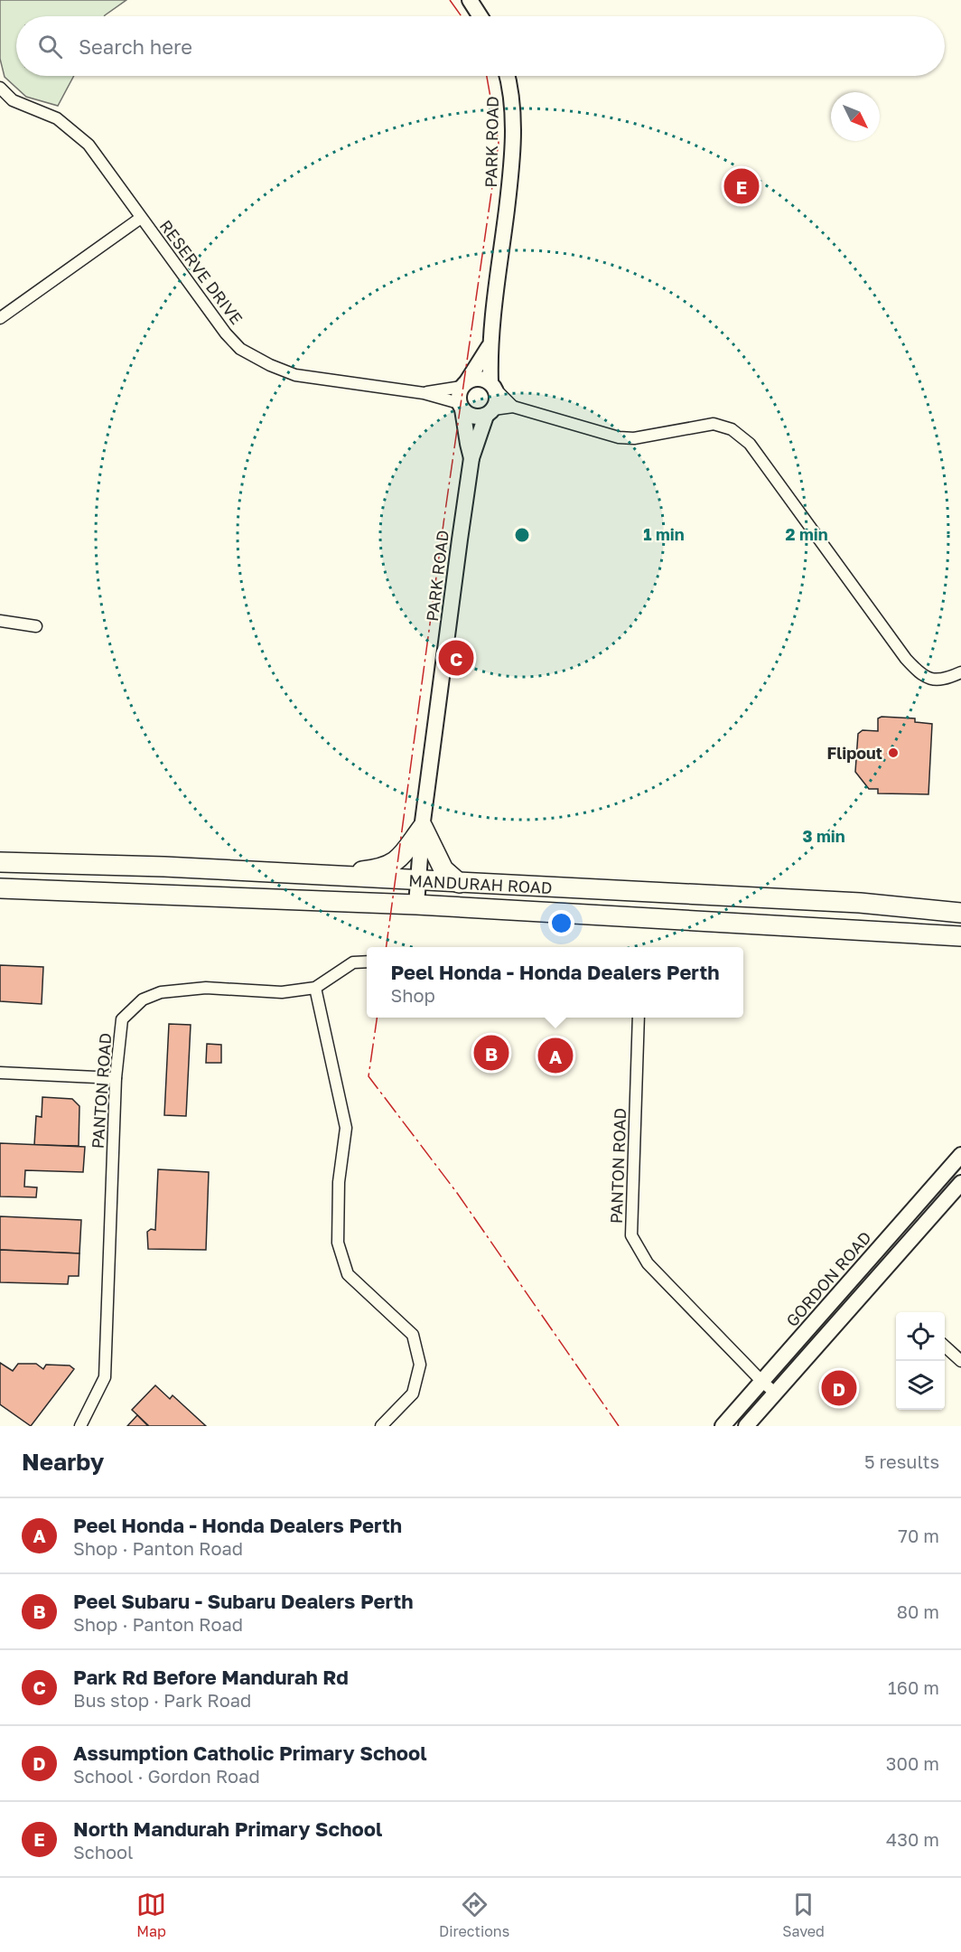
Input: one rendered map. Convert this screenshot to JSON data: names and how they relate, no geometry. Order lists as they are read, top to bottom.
{
  "streets": {
    "highway": ["MANDURAH ROAD"],
    "street": [
      "PARK ROAD",
      "RESERVE DRIVE",
      "PANTON ROAD",
      "GORDON ROAD"
    ]
  },
  "crossings": [
    ["PARK ROAD", "RESERVE DRIVE"],
    ["PARK ROAD", "MANDURAH ROAD"],
    ["PANTON ROAD", "GORDON ROAD"]
  ],
  "places": ["Flipout"],
  "north": "bottom right",
  "page": {
    "search": "Search here",
    "pins": [
      "E",
      "C",
      "B",
      "A",
      "D"
    ],
    "popup": ["Peel Honda - Honda Dealers Perth", "Shop"],
    "heading": ["Nearby", "5 results"],
    "list": [
      {
        "mark": "A",
        "name": "Peel Honda - Honda Dealers Perth",
        "note": "Shop · Panton Road",
        "value": "70 m"
      },
      {
        "mark": "B",
        "name": "Peel Subaru - Subaru Dealers Perth",
        "note": "Shop · Panton Road",
        "value": "80 m"
      },
      {
        "mark": "C",
        "name": "Park Rd Before Mandurah Rd",
        "note": "Bus stop · Park Road",
        "value": "160 m"
      },
      {
        "mark": "D",
        "name": "Assumption Catholic Primary School",
        "note": "School · Gordon Road",
        "value": "300 m"
      },
      {
        "mark": "E",
        "name": "North Mandurah Primary School",
        "note": "School",
        "value": "430 m"
      }
    ],
    "nav": ["Map", "Directions", "Saved"]
  },
  "rings": ["1 min", "2 min", "3 min"]
}
